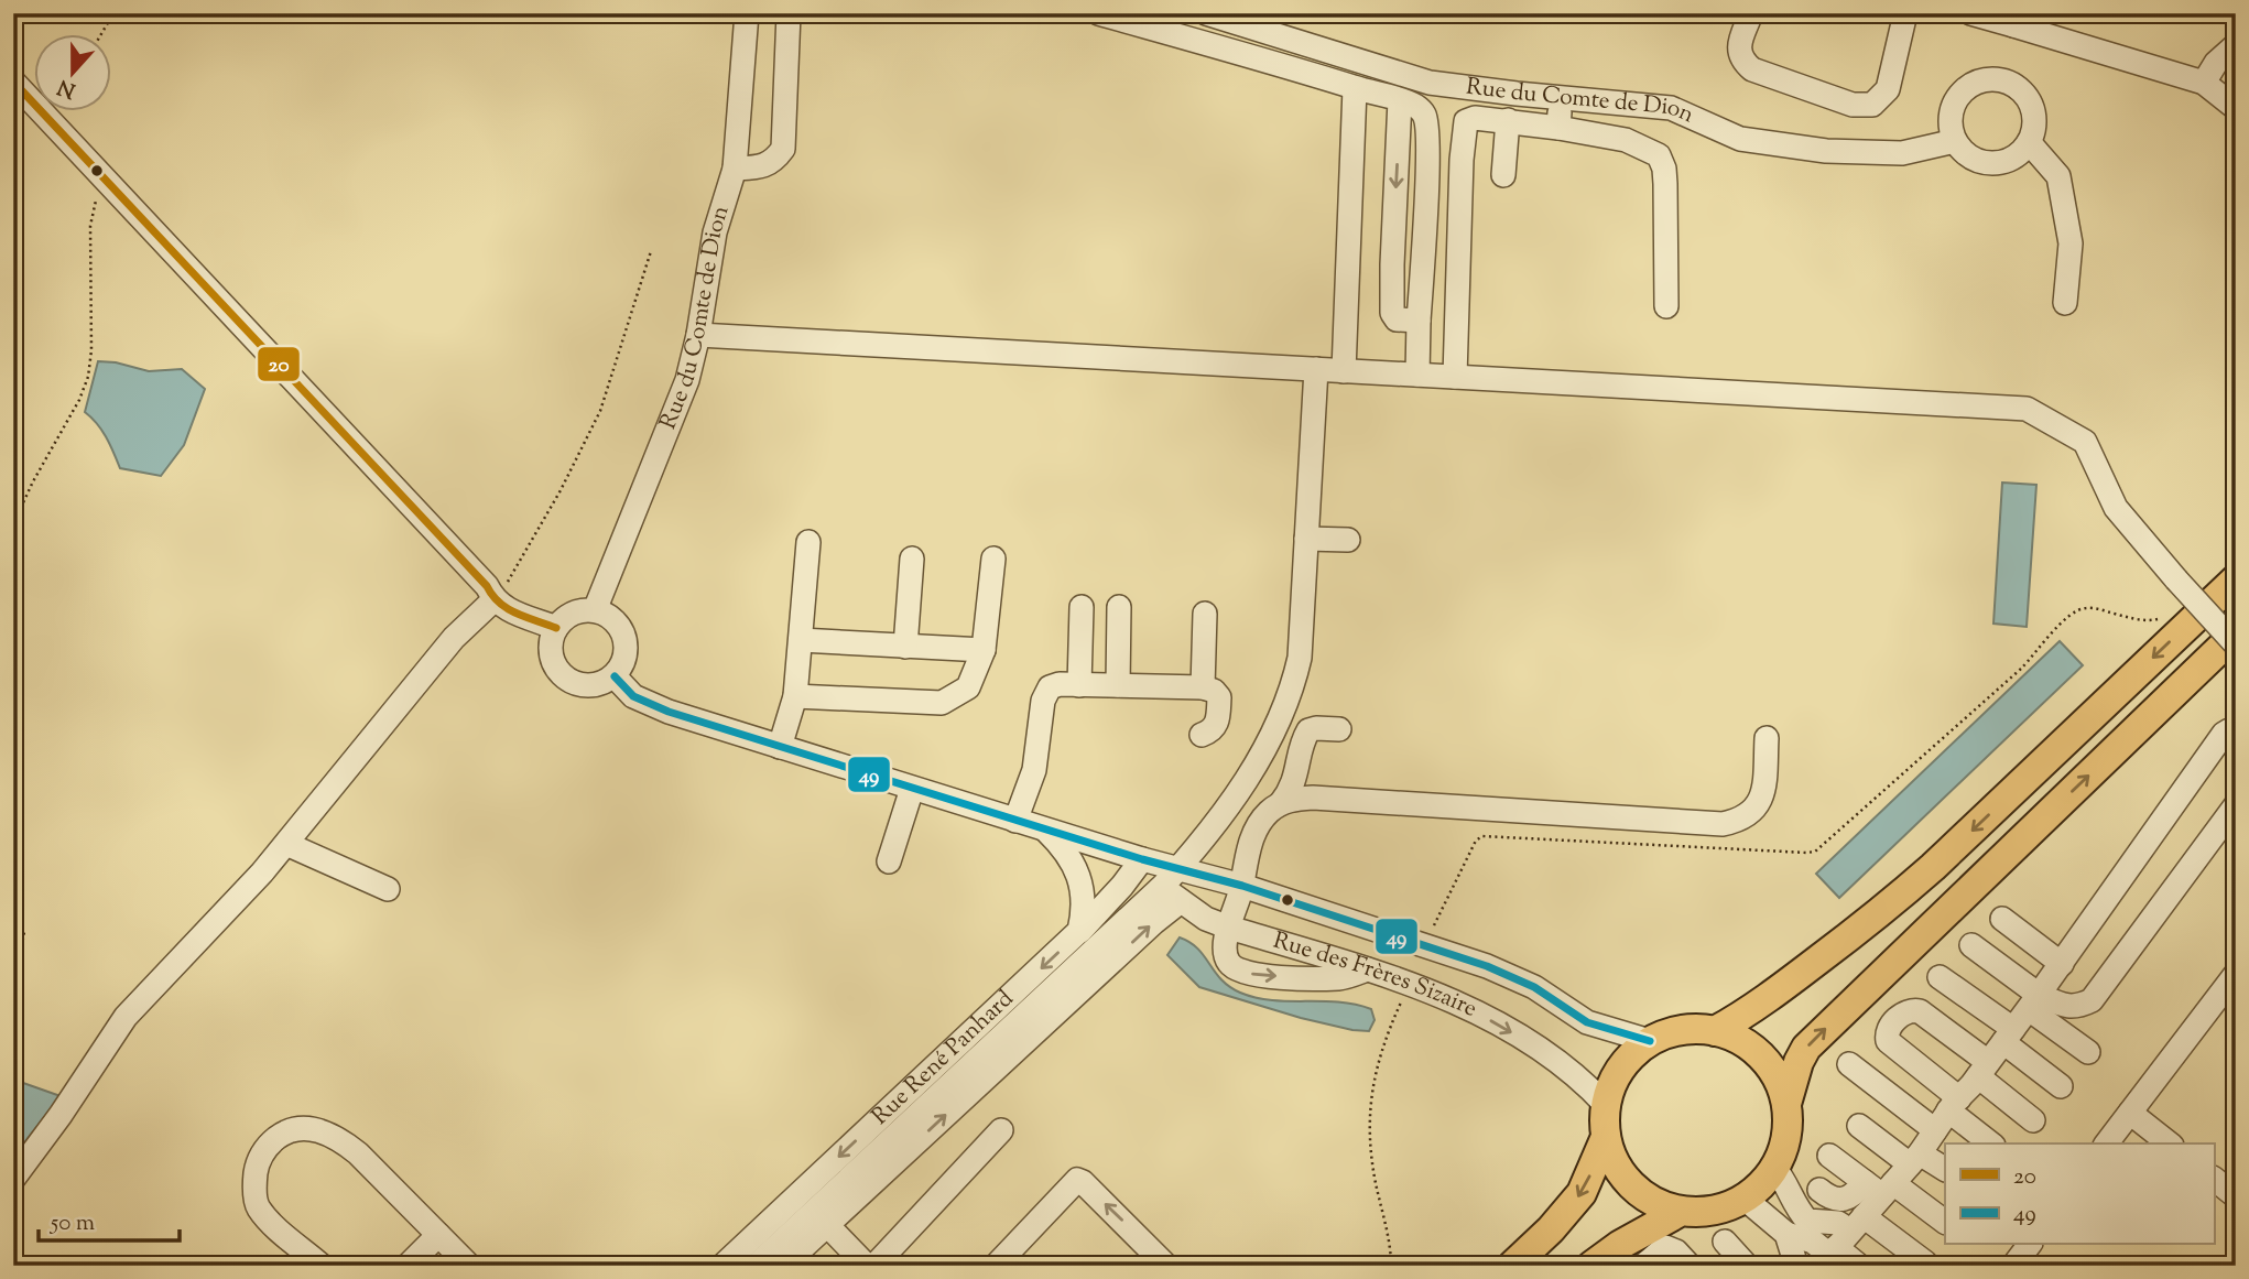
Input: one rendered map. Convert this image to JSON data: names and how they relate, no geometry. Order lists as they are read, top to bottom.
{
  "streets": {
    "street": ["Rue du Comte de Dion", "Rue des Frères Sizaire", "Rue René Panhard"]
  },
  "crossings": [
    ["Rue du Comte de Dion", "Rue des Frères Sizaire"],
    ["Rue des Frères Sizaire", "Rue René Panhard"]
  ],
  "lines": ["transit line 20", "transit line 49"],
  "legend": ["20", "49"],
  "scale_bar": "50 m",
  "north": "bottom"
}
